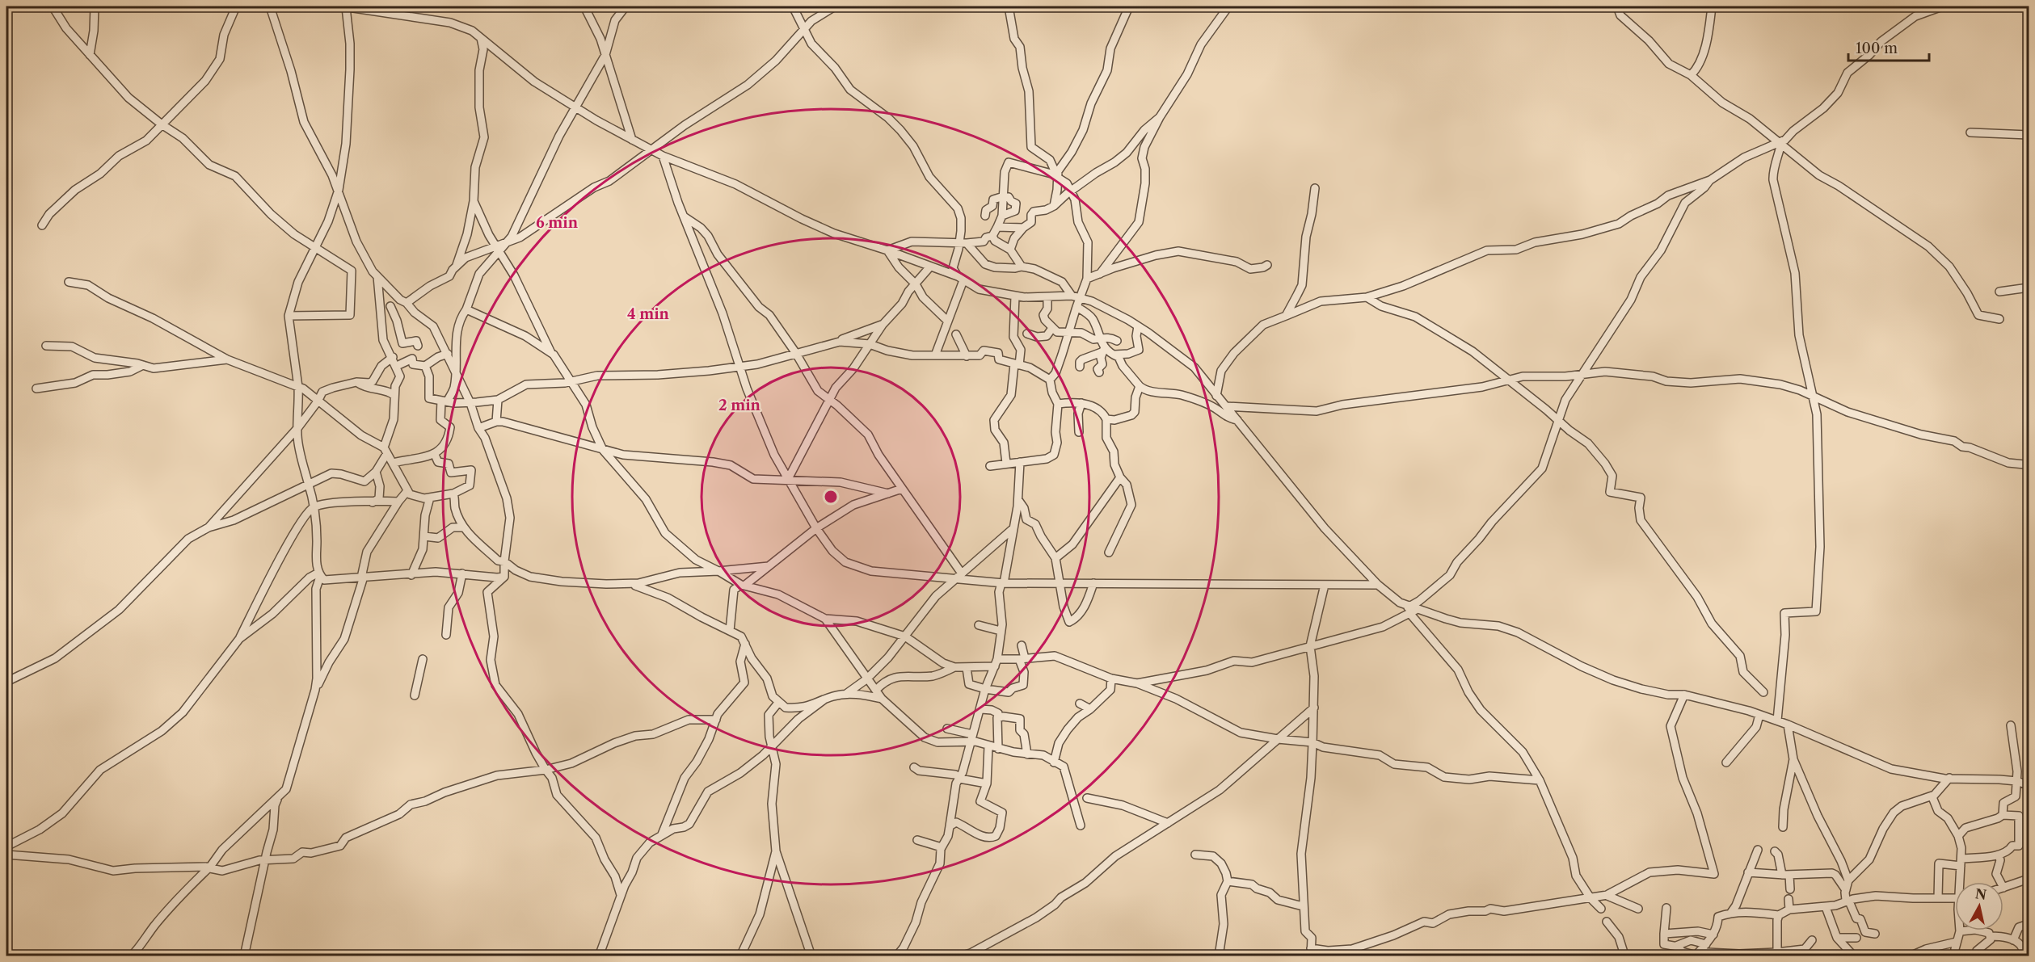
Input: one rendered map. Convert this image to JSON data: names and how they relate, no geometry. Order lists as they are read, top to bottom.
{
  "scale_bar": "100 m",
  "north": "top",
  "rings": ["6 min", "4 min", "2 min"]
}
